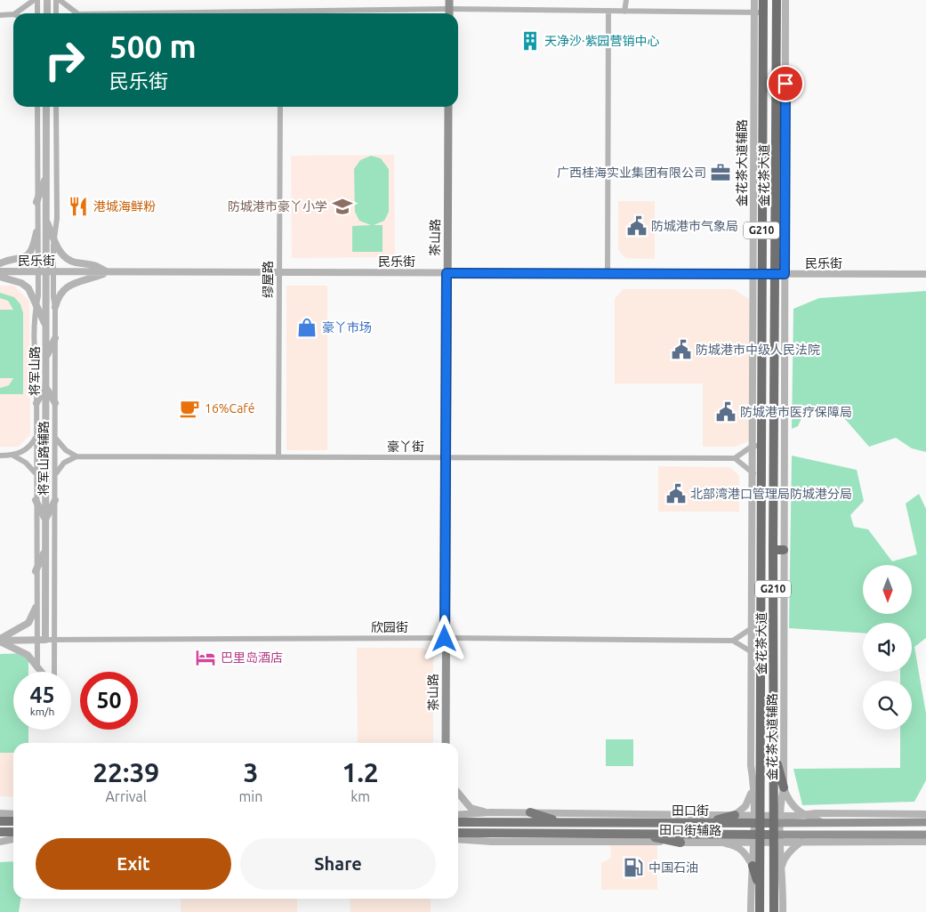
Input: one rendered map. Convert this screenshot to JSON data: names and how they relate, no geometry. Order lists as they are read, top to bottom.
{
  "streets": {
    "highway": ["金花茶大道", "G210"],
    "main road": ["茶山路", "田口街"],
    "street": [
      "金花茶大道辅路",
      "民乐街",
      "缪屋路",
      "将军山路",
      "豪丫街",
      "将军山路辅路",
      "欣园街",
      "田口街辅路"
    ]
  },
  "crossings": [
    ["金花茶大道辅路", "金花茶大道"],
    ["金花茶大道辅路", "民乐街"],
    ["金花茶大道辅路", "田口街"],
    ["金花茶大道辅路", "田口街辅路"],
    ["金花茶大道", "民乐街"],
    ["金花茶大道", "田口街"],
    ["金花茶大道", "田口街辅路"],
    ["茶山路", "民乐街"],
    ["茶山路", "豪丫街"],
    ["茶山路", "欣园街"],
    ["民乐街", "缪屋路"],
    ["民乐街", "将军山路"],
    ["民乐街", "将军山路辅路"],
    ["缪屋路", "豪丫街"],
    ["将军山路", "将军山路辅路"],
    ["将军山路", "欣园街"],
    ["将军山路辅路", "欣园街"],
    ["田口街", "田口街辅路"]
  ],
  "places": {
    "building": ["天净沙·紫园营销中心"],
    "office": ["广西桂海实业集团有限公司"],
    "restaurant": ["港城海鲜粉"],
    "school or university": ["防城港市豪丫小学"],
    "public building": [
      "防城港市气象局",
      "防城港市中级人民法院",
      "防城港市医疗保障局",
      "北部湾港口管理局防城港分局"
    ],
    "shop": ["豪丫市场"],
    "cafe": ["16%Café"],
    "hotel": ["巴里岛酒店"],
    "fuel station": ["中国石油"]
  },
  "north": "bottom",
  "page": {
    "turn": ["500 m", "民乐街"],
    "speed": "45 km/h",
    "limit": "50",
    "eta": [
      "22:39",
      "Arrival",
      "3",
      "min",
      "1.2",
      "km"
    ],
    "buttons": ["Exit", "Share"]
  }
}
